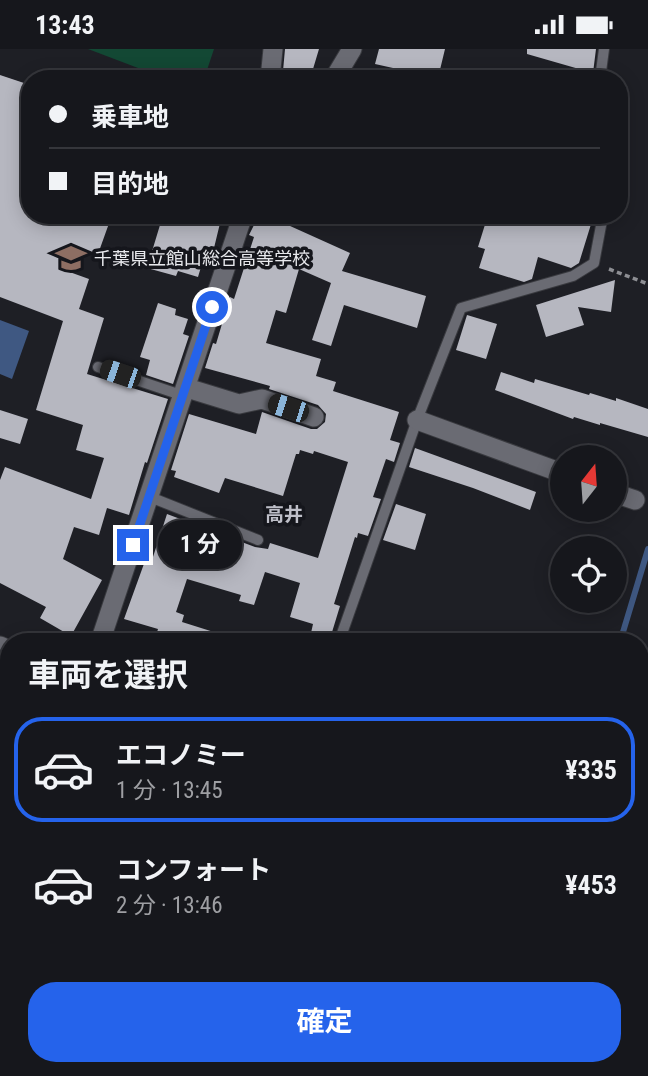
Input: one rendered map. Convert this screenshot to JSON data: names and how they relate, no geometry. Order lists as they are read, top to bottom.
{
  "districts": ["高井"],
  "places": {
    "school or university": ["千葉県立館山総合高等学校"]
  },
  "north": "top",
  "page": {
    "status": "13:43",
    "banner": ["乗車地", "目的地"],
    "bubble": "1 分",
    "heading": "車両を選択",
    "list": [
      {
        "name": "エコノミー",
        "note": "1 分 · 13:45",
        "value": "¥335"
      },
      {
        "name": "コンフォート",
        "note": "2 分 · 13:46",
        "value": "¥453"
      }
    ],
    "buttons": "確定"
  }
}
